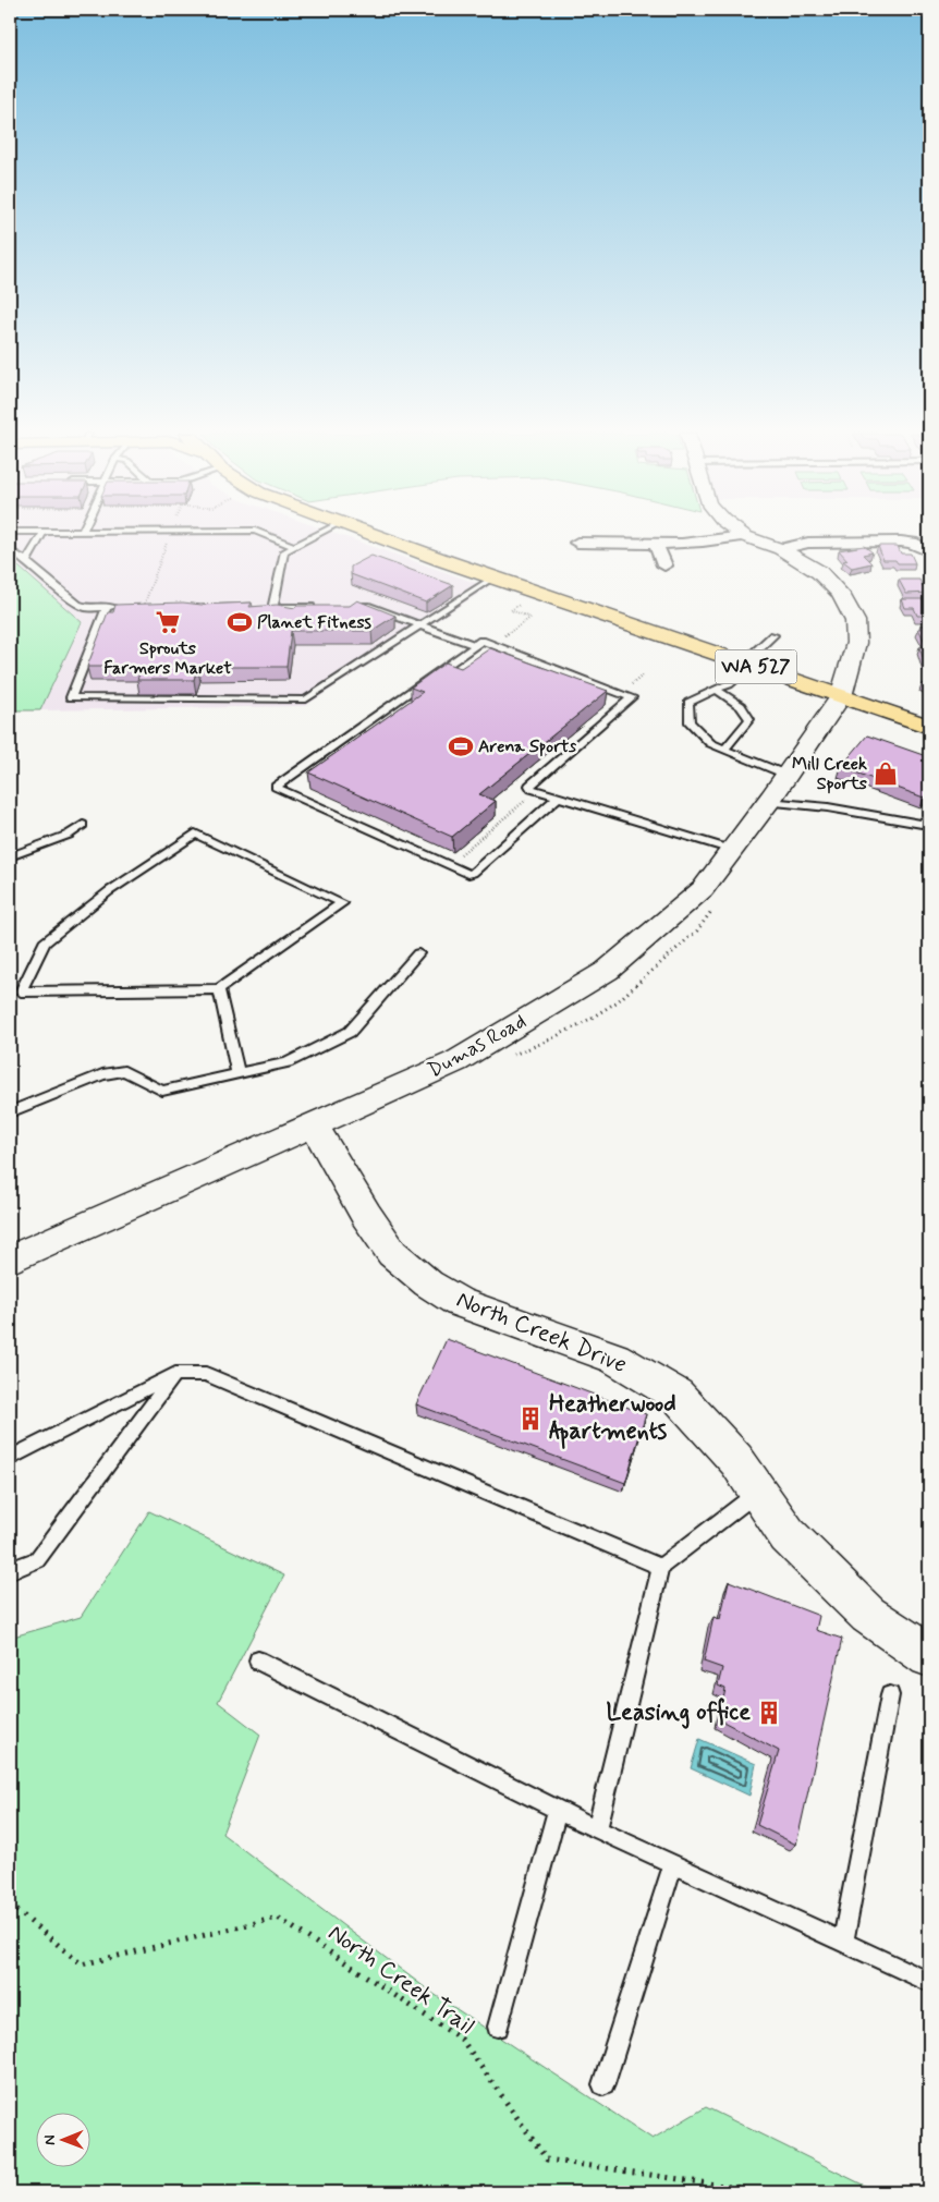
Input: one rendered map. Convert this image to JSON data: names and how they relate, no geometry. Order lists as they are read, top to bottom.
{
  "streets": {
    "main road": ["WA 527"],
    "street": ["Dumas Road", "North Creek Drive"],
    "path": ["North Creek Trail"]
  },
  "crossings": [
    ["WA 527", "Dumas Road"],
    ["Dumas Road", "North Creek Drive"]
  ],
  "places": {
    "supermarket": ["Sprouts Farmers Market"],
    "sports": ["Planet Fitness", "Arena Sports"],
    "shop": ["Mill Creek Sports"],
    "building": ["Heatherwood Apartments", "Leasing office"]
  },
  "north": "left"
}
